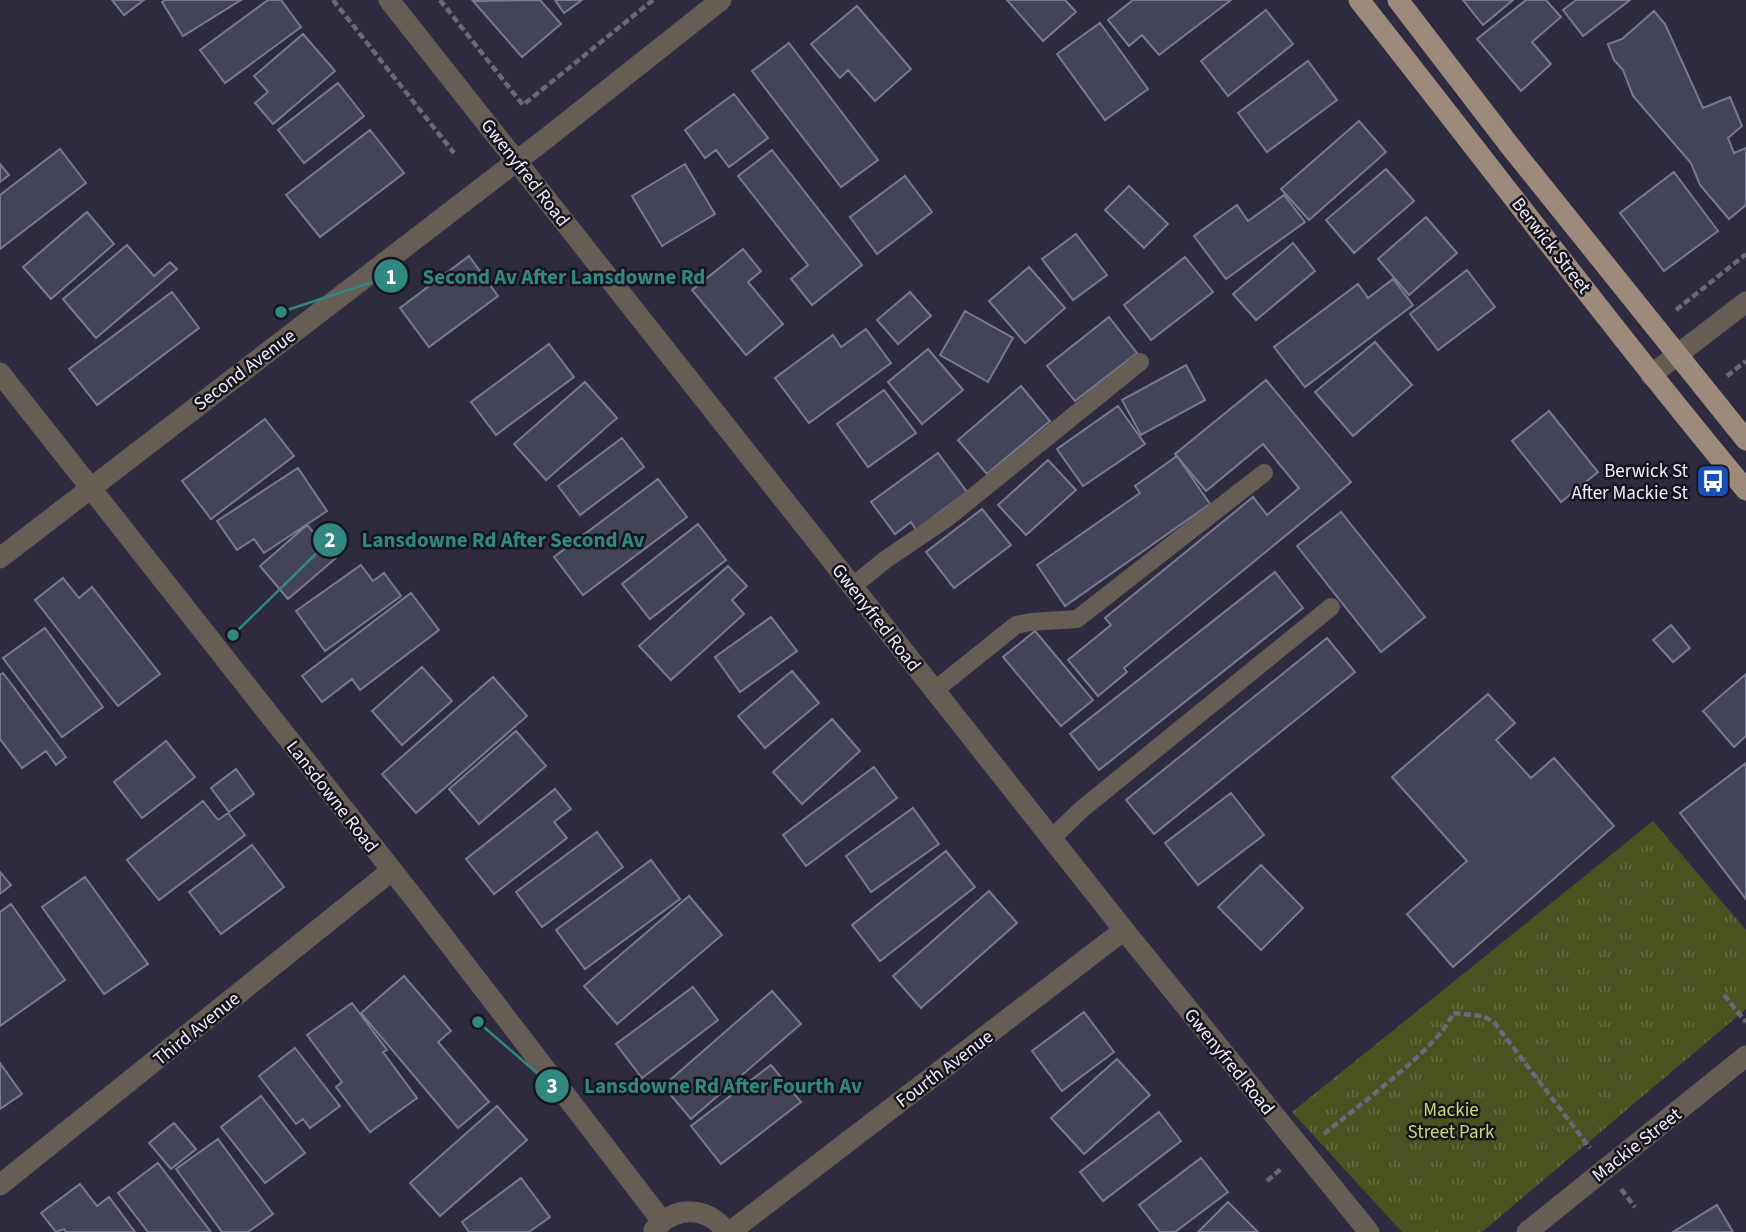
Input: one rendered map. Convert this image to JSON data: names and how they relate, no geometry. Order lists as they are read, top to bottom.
{
  "streets": {
    "main road": ["Berwick Street"],
    "street": [
      "Gwenyfred Road",
      "Second Avenue",
      "Lansdowne Road",
      "Third Avenue",
      "Fourth Avenue",
      "Mackie Street"
    ]
  },
  "crossings": [
    ["Gwenyfred Road", "Second Avenue"],
    ["Gwenyfred Road", "Fourth Avenue"],
    ["Second Avenue", "Lansdowne Road"],
    ["Lansdowne Road", "Third Avenue"]
  ],
  "parks": ["Mackie Street Park"],
  "places": {
    "other": ["Second Av After Lansdowne Rd", "Lansdowne Rd After Second Av", "Lansdowne Rd After Fourth Av"],
    "bus stop": ["Berwick St After Mackie St"]
  }
}
